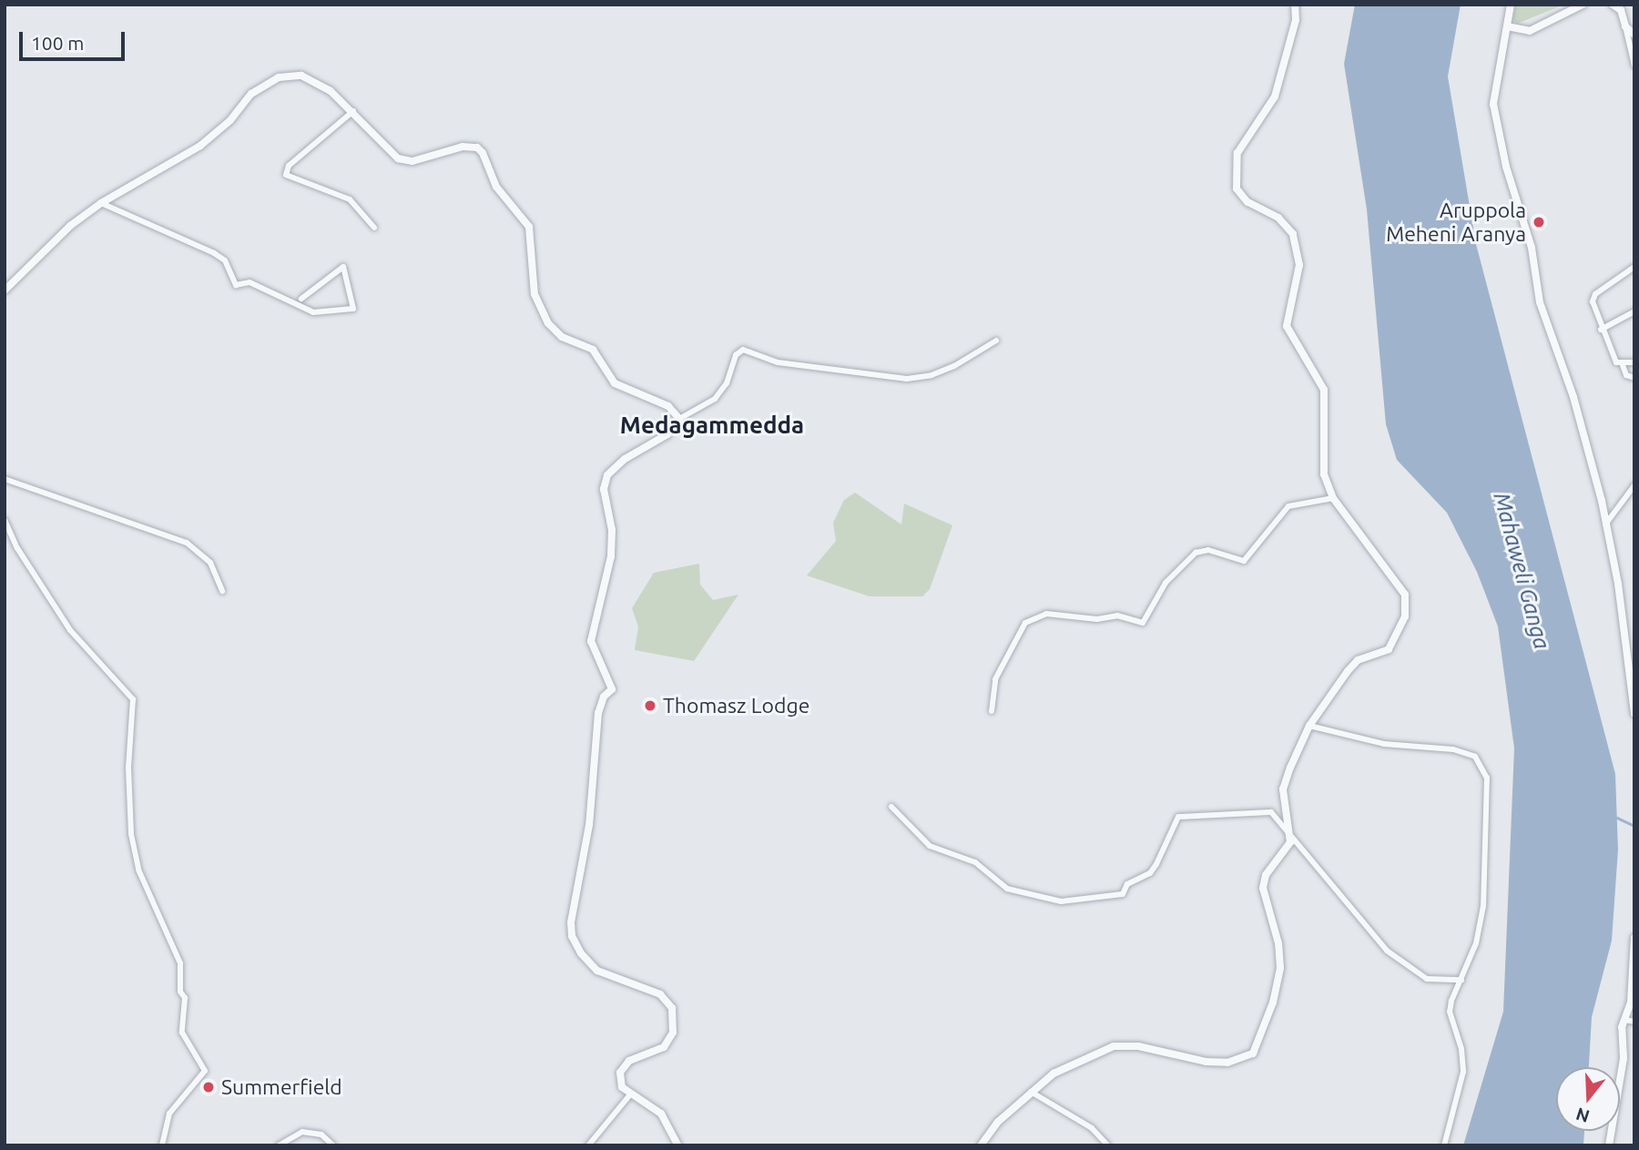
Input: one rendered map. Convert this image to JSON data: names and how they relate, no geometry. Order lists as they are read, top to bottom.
{
  "districts": ["Medagammedda"],
  "water": ["Mahaweli Ganga"],
  "places": ["Aruppola Meheni Aranya", "Thomasz Lodge", "Summerfield"],
  "scale_bar": "100 m",
  "north": "bottom"
}
